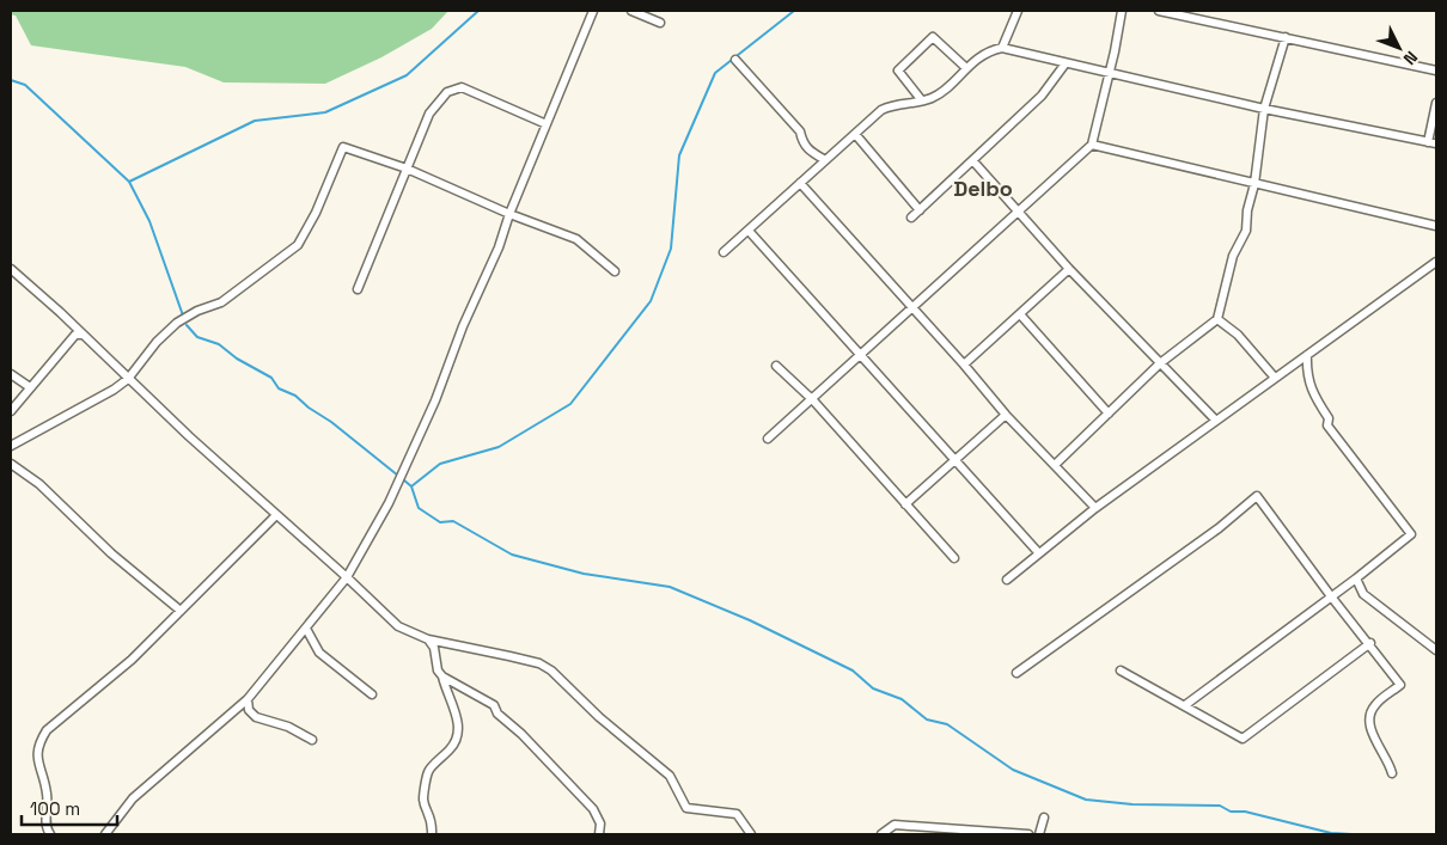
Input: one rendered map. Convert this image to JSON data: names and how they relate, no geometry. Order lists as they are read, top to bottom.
{
  "districts": ["Delbo"],
  "scale_bar": "100 m",
  "north": "bottom right"
}
